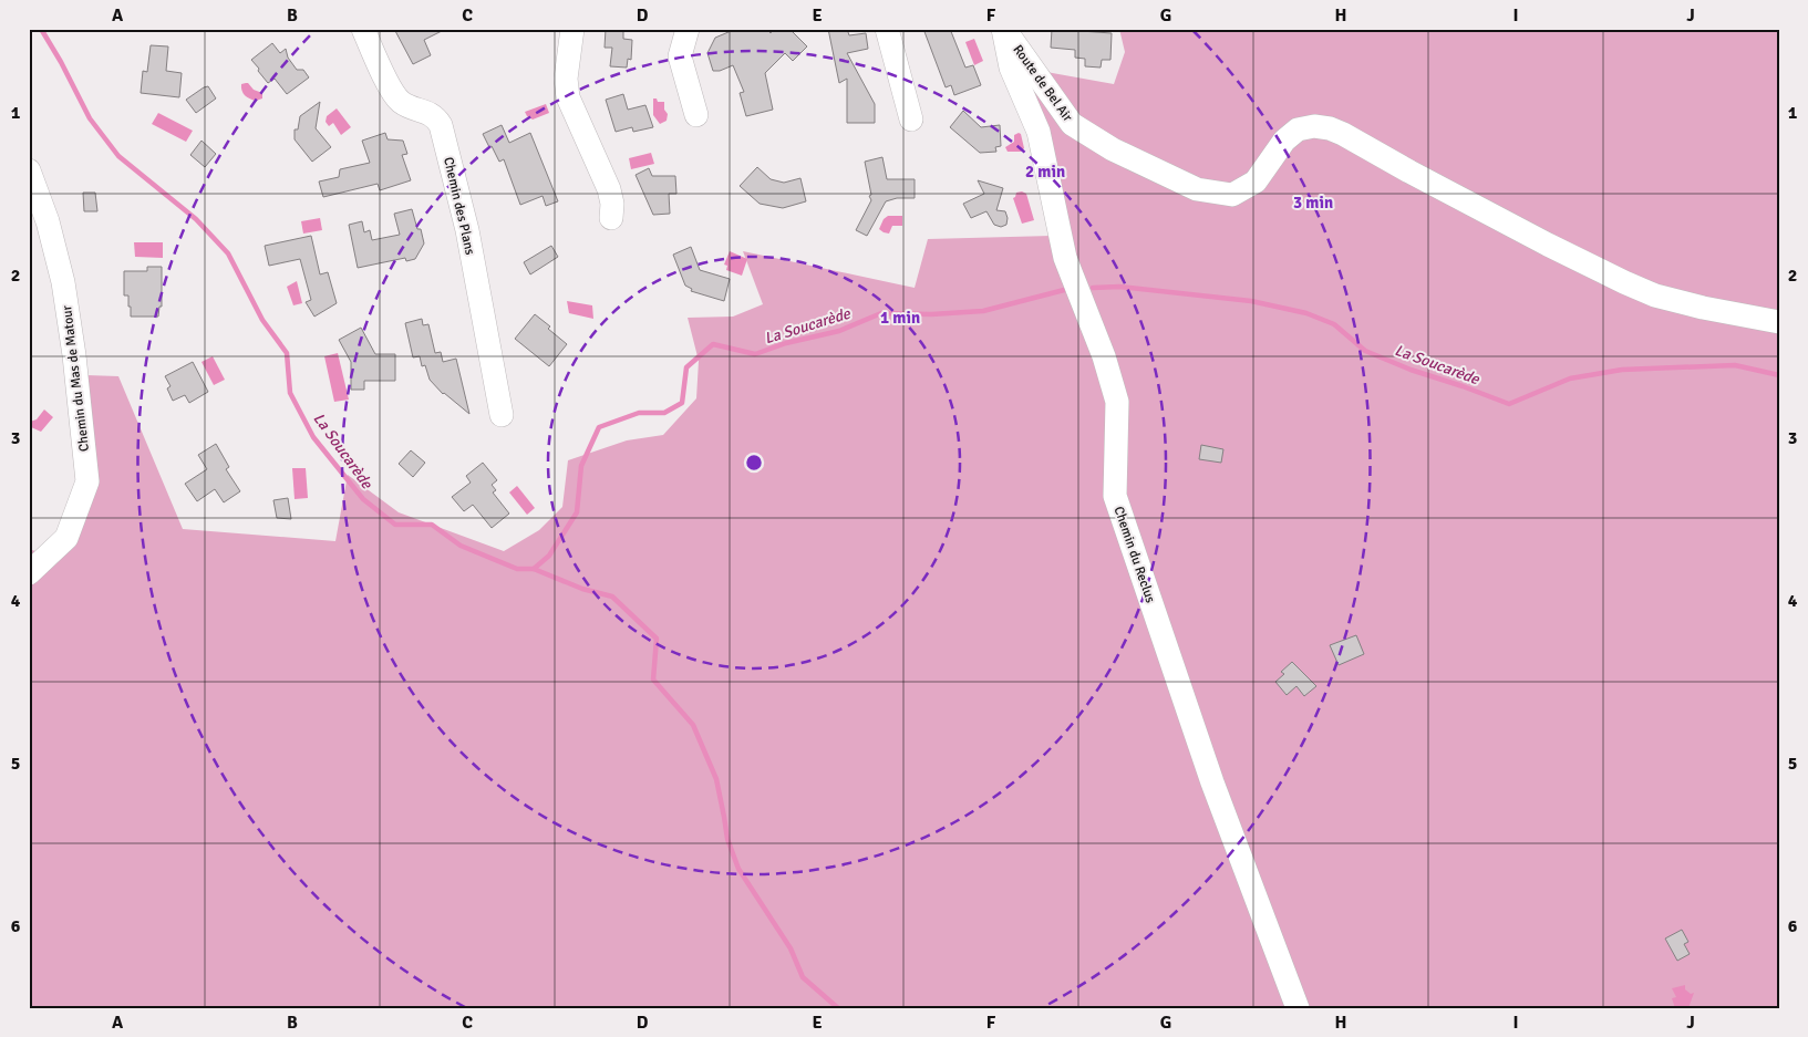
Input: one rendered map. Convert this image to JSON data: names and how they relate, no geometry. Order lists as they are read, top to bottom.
{
  "streets": {
    "street": [
      "Route de Bel Air",
      "Chemin des Plans",
      "Chemin du Mas de Matour",
      "Chemin du Reclus"
    ]
  },
  "crossings": [
    ["Route de Bel Air", "Chemin du Reclus"]
  ],
  "water": ["La Soucarède"],
  "grid": {
    "columns": [
      "A",
      "B",
      "C",
      "D",
      "E",
      "F",
      "G",
      "H",
      "I",
      "J"
    ],
    "rows": [
      "1",
      "2",
      "3",
      "4",
      "5",
      "6"
    ]
  },
  "rings": ["2 min", "3 min", "1 min"]
}
